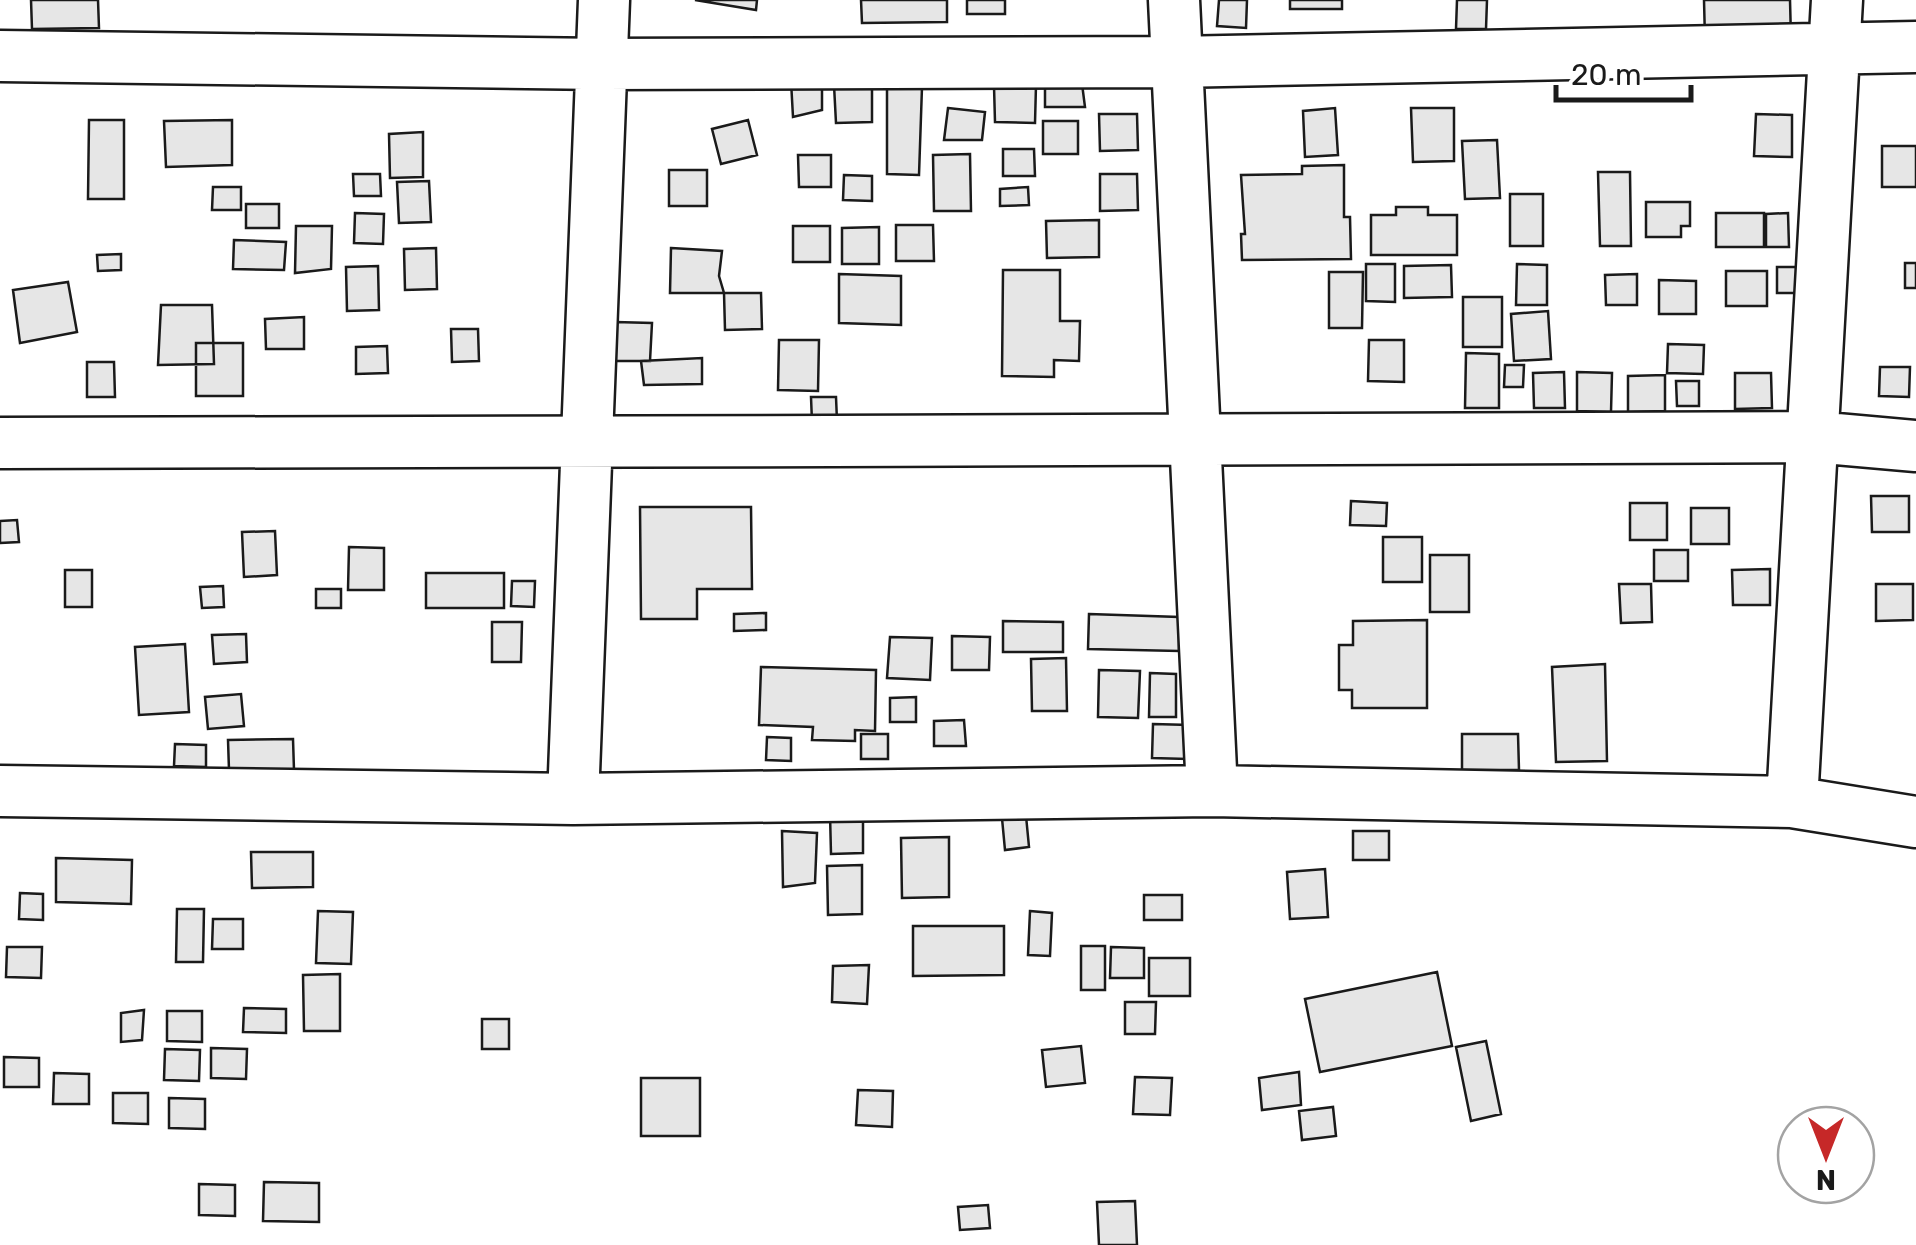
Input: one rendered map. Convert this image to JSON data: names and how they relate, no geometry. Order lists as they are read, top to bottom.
{
  "scale_bar": "20 m",
  "north": "bottom"
}
